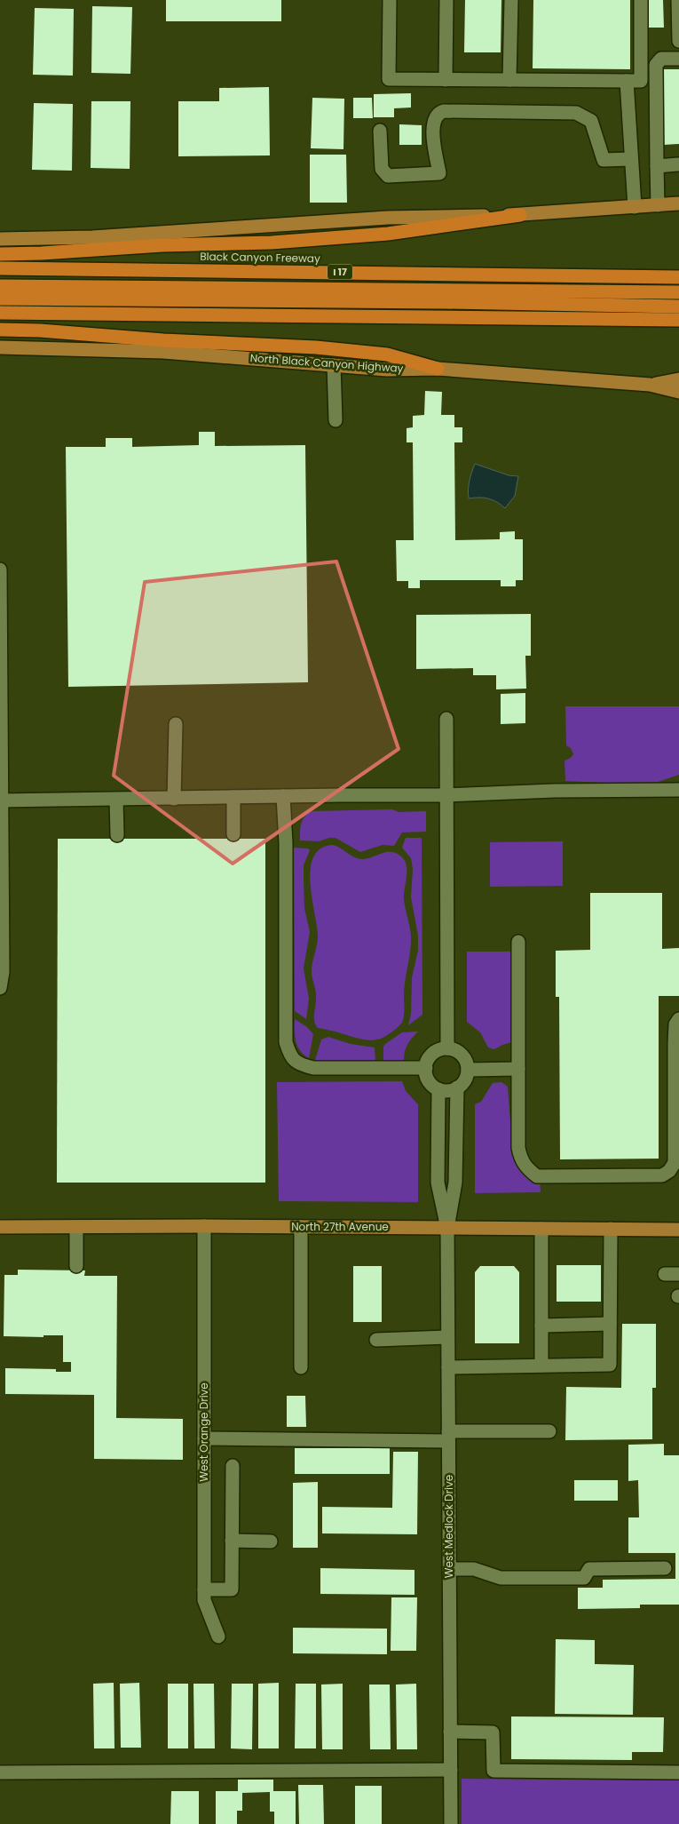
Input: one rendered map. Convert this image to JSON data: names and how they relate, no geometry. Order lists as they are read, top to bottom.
{
  "streets": {
    "highway": ["Black Canyon Freeway", "I 17"],
    "main road": ["North Black Canyon Highway", "North 27th Avenue"],
    "street": ["West Orange Drive", "West Medlock Drive"]
  },
  "crossings": [
    ["North 27th Avenue", "West Orange Drive"],
    ["North 27th Avenue", "West Medlock Drive"]
  ]
}
